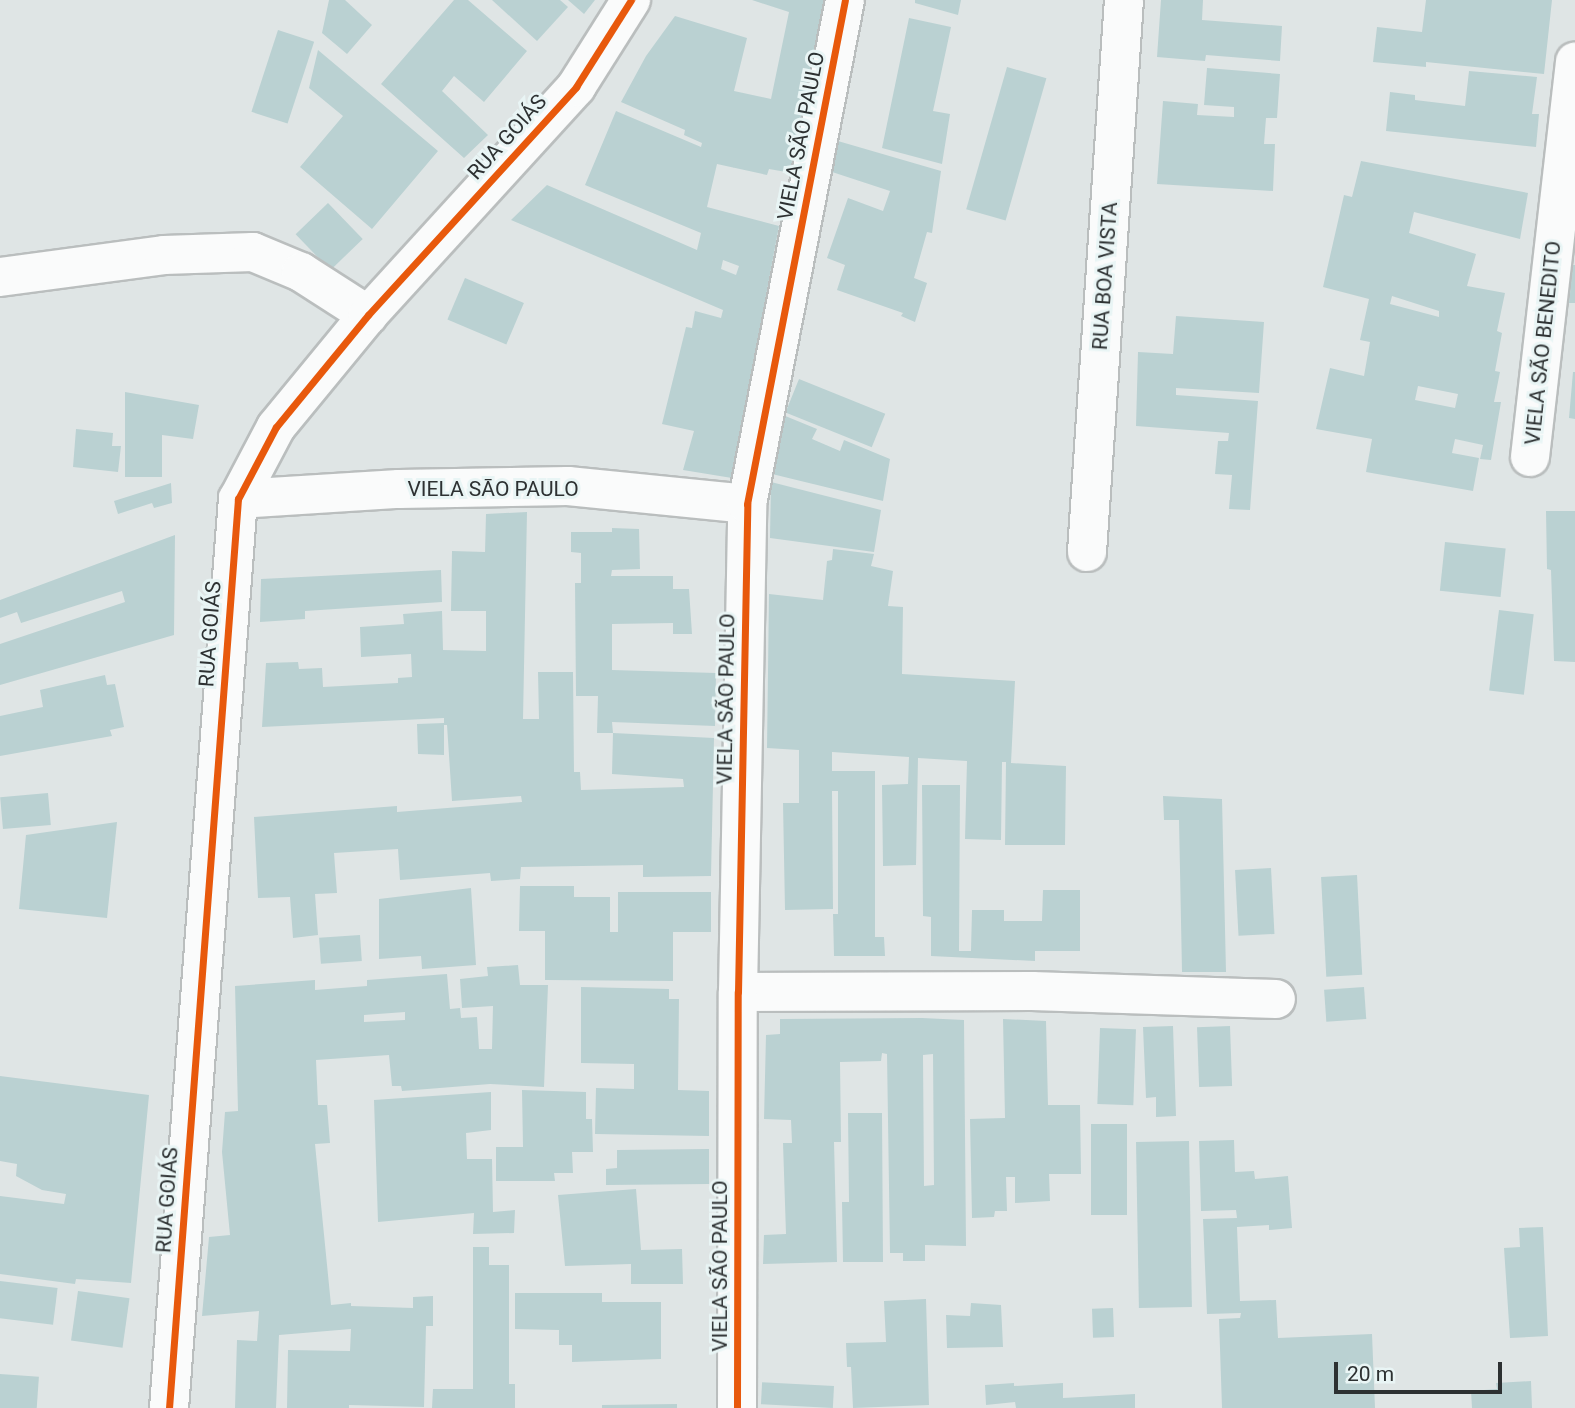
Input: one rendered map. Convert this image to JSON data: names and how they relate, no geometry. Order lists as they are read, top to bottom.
{
  "streets": {
    "street": [
      "VIELA SÃO PAULO",
      "RUA GOIÁS",
      "RUA BOA VISTA",
      "VIELA SÃO BENEDITO",
      "VIELA SĀO PAULO"
    ]
  },
  "crossings": [
    ["VIELA SÃO PAULO", "VIELA SĀO PAULO"],
    ["RUA GOIÁS", "VIELA SĀO PAULO"]
  ],
  "scale_bar": "20 m"
}
